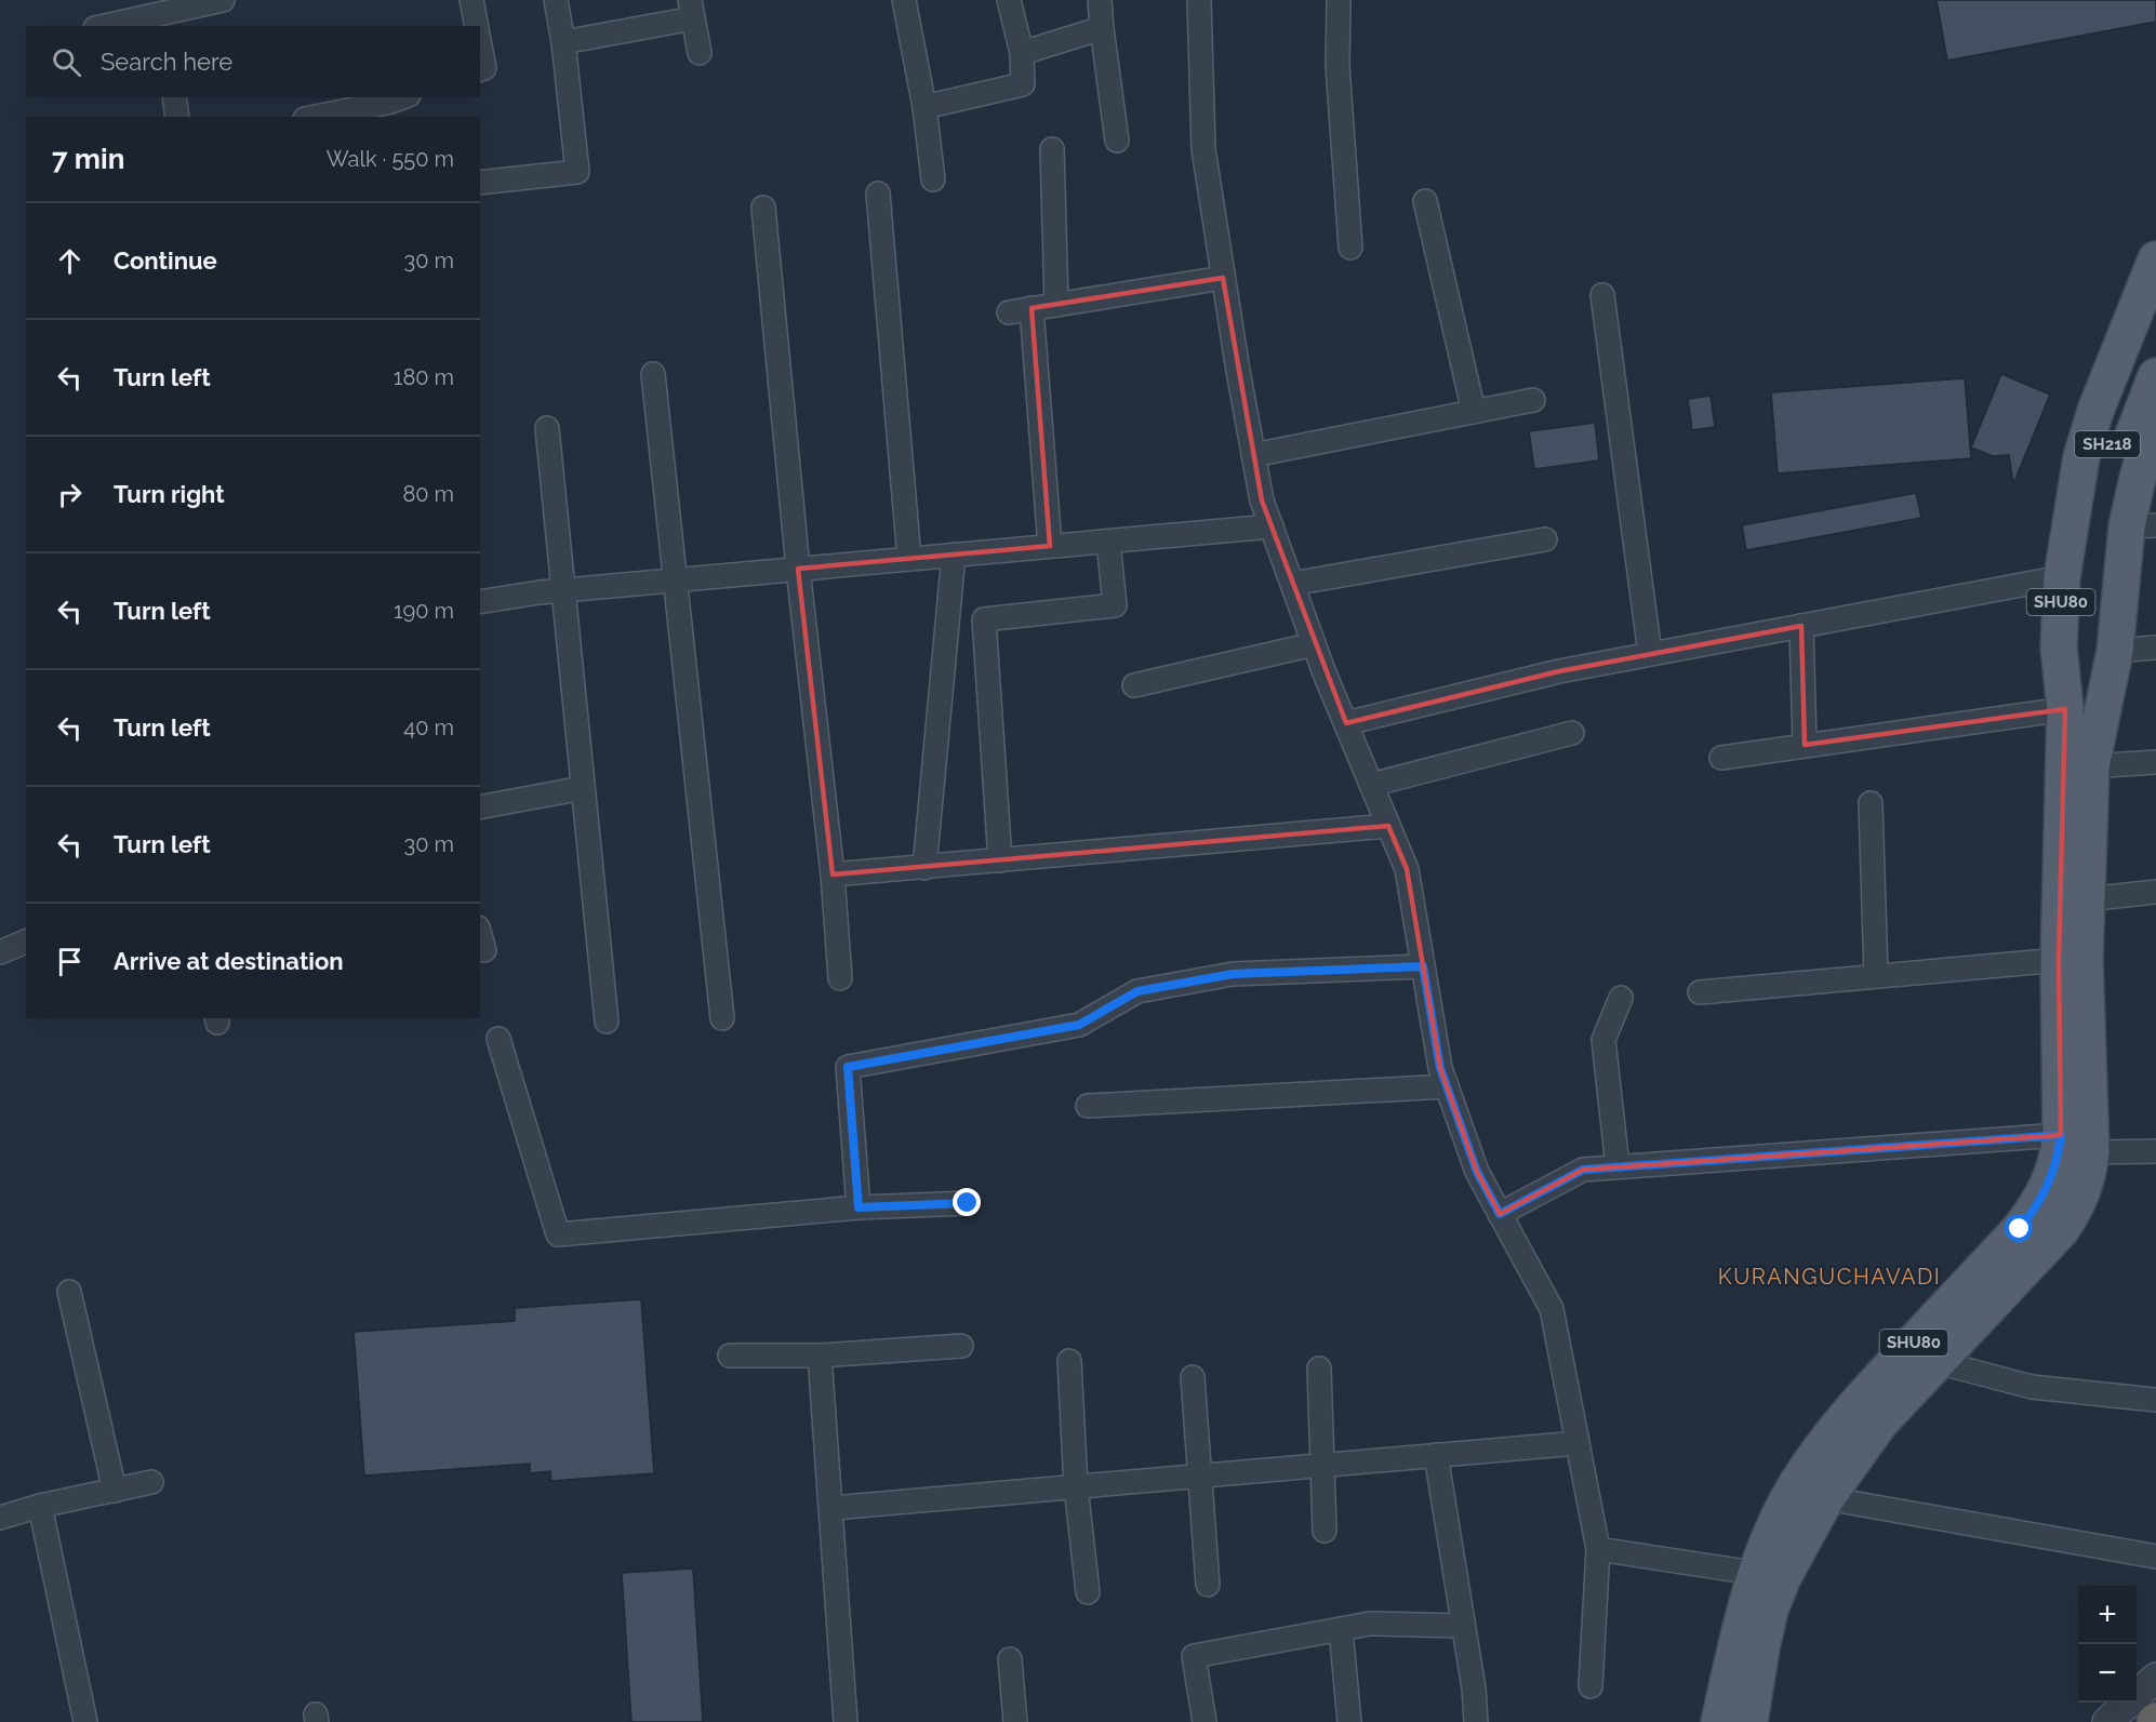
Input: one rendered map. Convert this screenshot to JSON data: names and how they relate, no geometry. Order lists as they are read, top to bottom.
{
  "streets": {
    "main road": ["SH218", "SHU80"]
  },
  "crossings": [
    ["SH218", "SHU80"]
  ],
  "districts": ["KURANGUCHAVADI"],
  "page": {
    "search": "Search here",
    "heading": ["7 min", "Walk · 550 m"],
    "list": [
      ["Continue", "30 m"],
      ["Turn left", "180 m"],
      ["Turn right", "80 m"],
      ["Turn left", "190 m"],
      ["Turn left", "40 m"],
      ["Turn left", "30 m"],
      "Arrive at destination"
    ],
    "map_buttons": ["+", "−"]
  }
}
